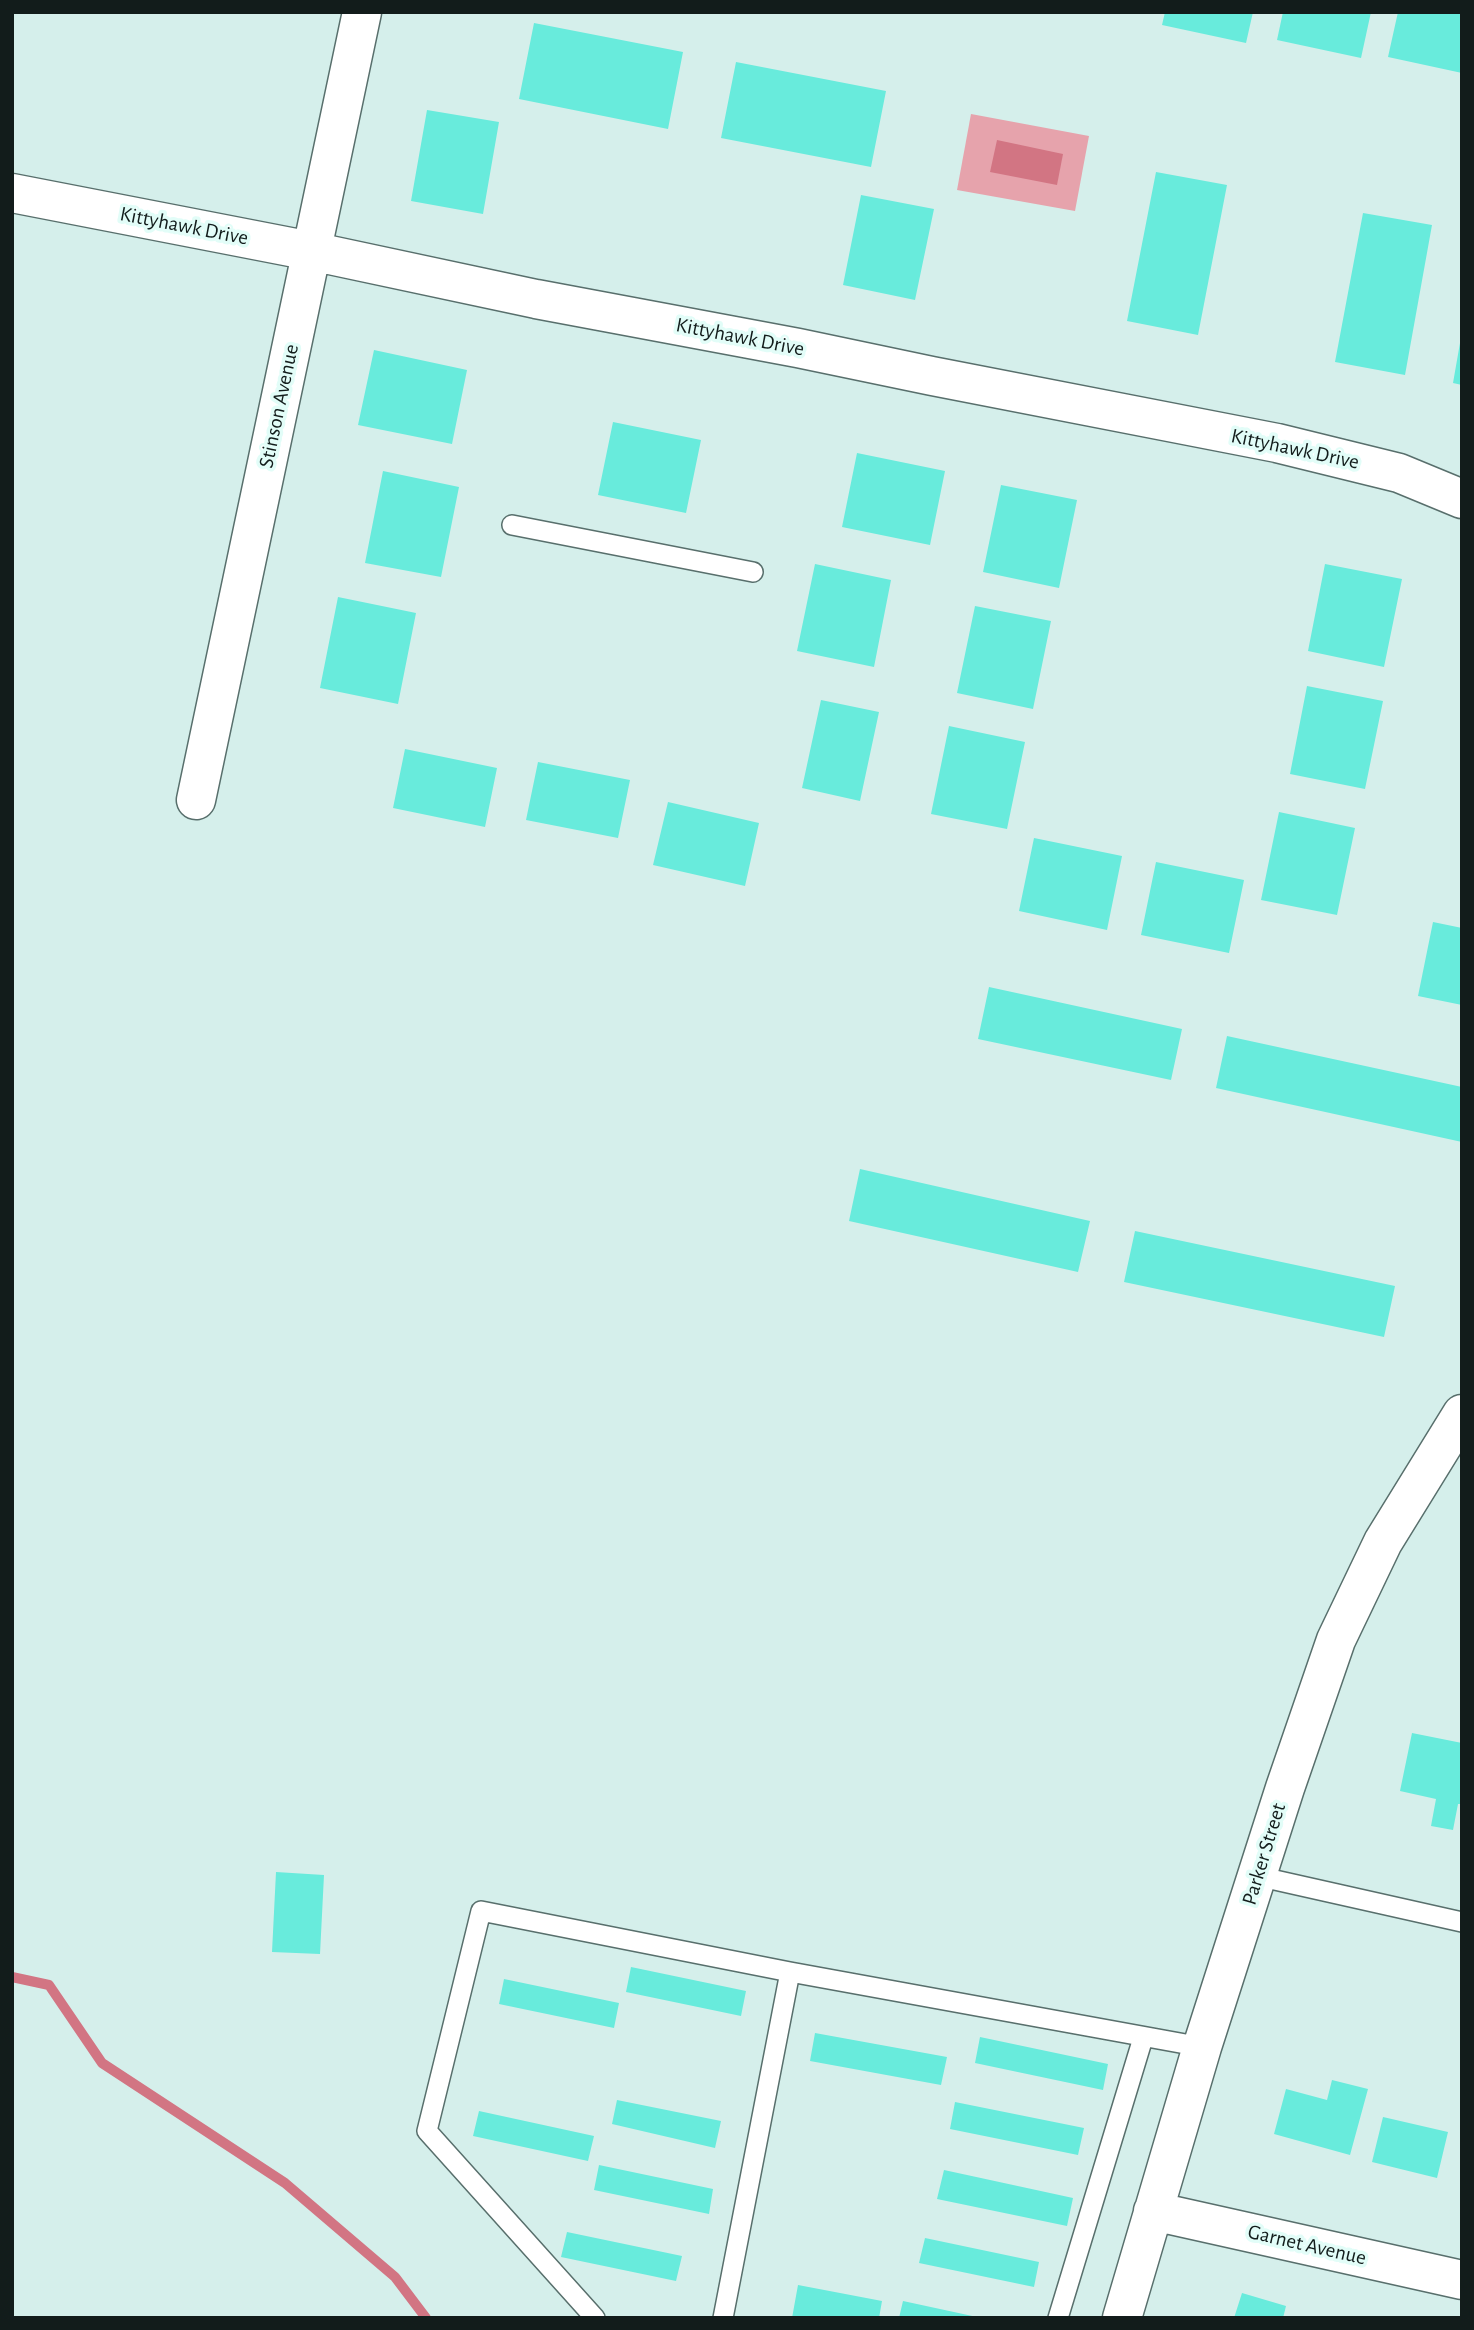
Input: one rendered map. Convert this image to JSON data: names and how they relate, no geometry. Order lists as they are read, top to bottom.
{
  "streets": {
    "street": [
      "Kittyhawk Drive",
      "Stinson Avenue",
      "Parker Street",
      "Garnet Avenue"
    ]
  },
  "crossings": [
    ["Kittyhawk Drive", "Stinson Avenue"],
    ["Parker Street", "Garnet Avenue"]
  ]
}
